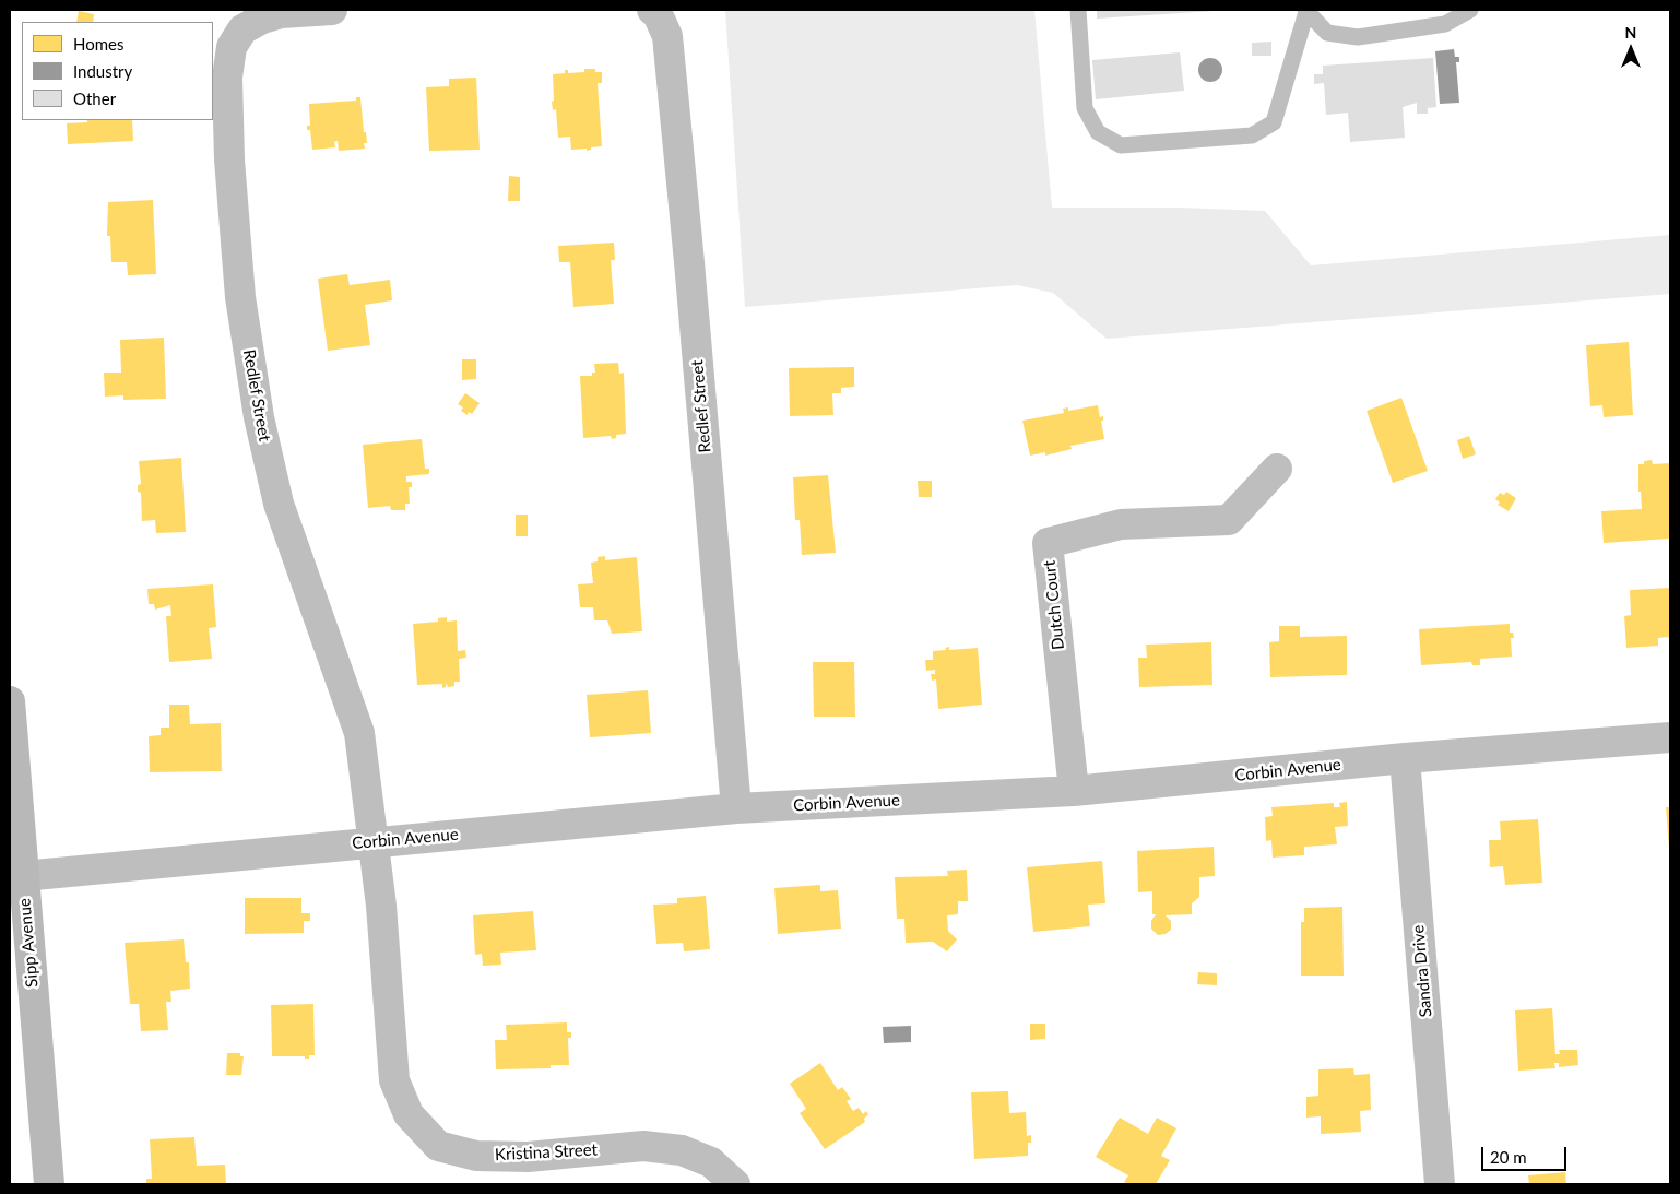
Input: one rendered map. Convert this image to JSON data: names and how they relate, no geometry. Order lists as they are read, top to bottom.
{
  "streets": {
    "street": [
      "Redlef Street",
      "Dutch Court",
      "Corbin Avenue",
      "Sipp Avenue",
      "Sandra Drive",
      "Kristina Street"
    ]
  },
  "crossings": [
    ["Redlef Street", "Corbin Avenue"],
    ["Redlef Street", "Kristina Street"],
    ["Dutch Court", "Corbin Avenue"],
    ["Corbin Avenue", "Sipp Avenue"],
    ["Corbin Avenue", "Sandra Drive"],
    ["Corbin Avenue", "Kristina Street"]
  ],
  "legend": ["Homes", "Industry", "Other"],
  "scale_bar": "20 m",
  "north": "top"
}
